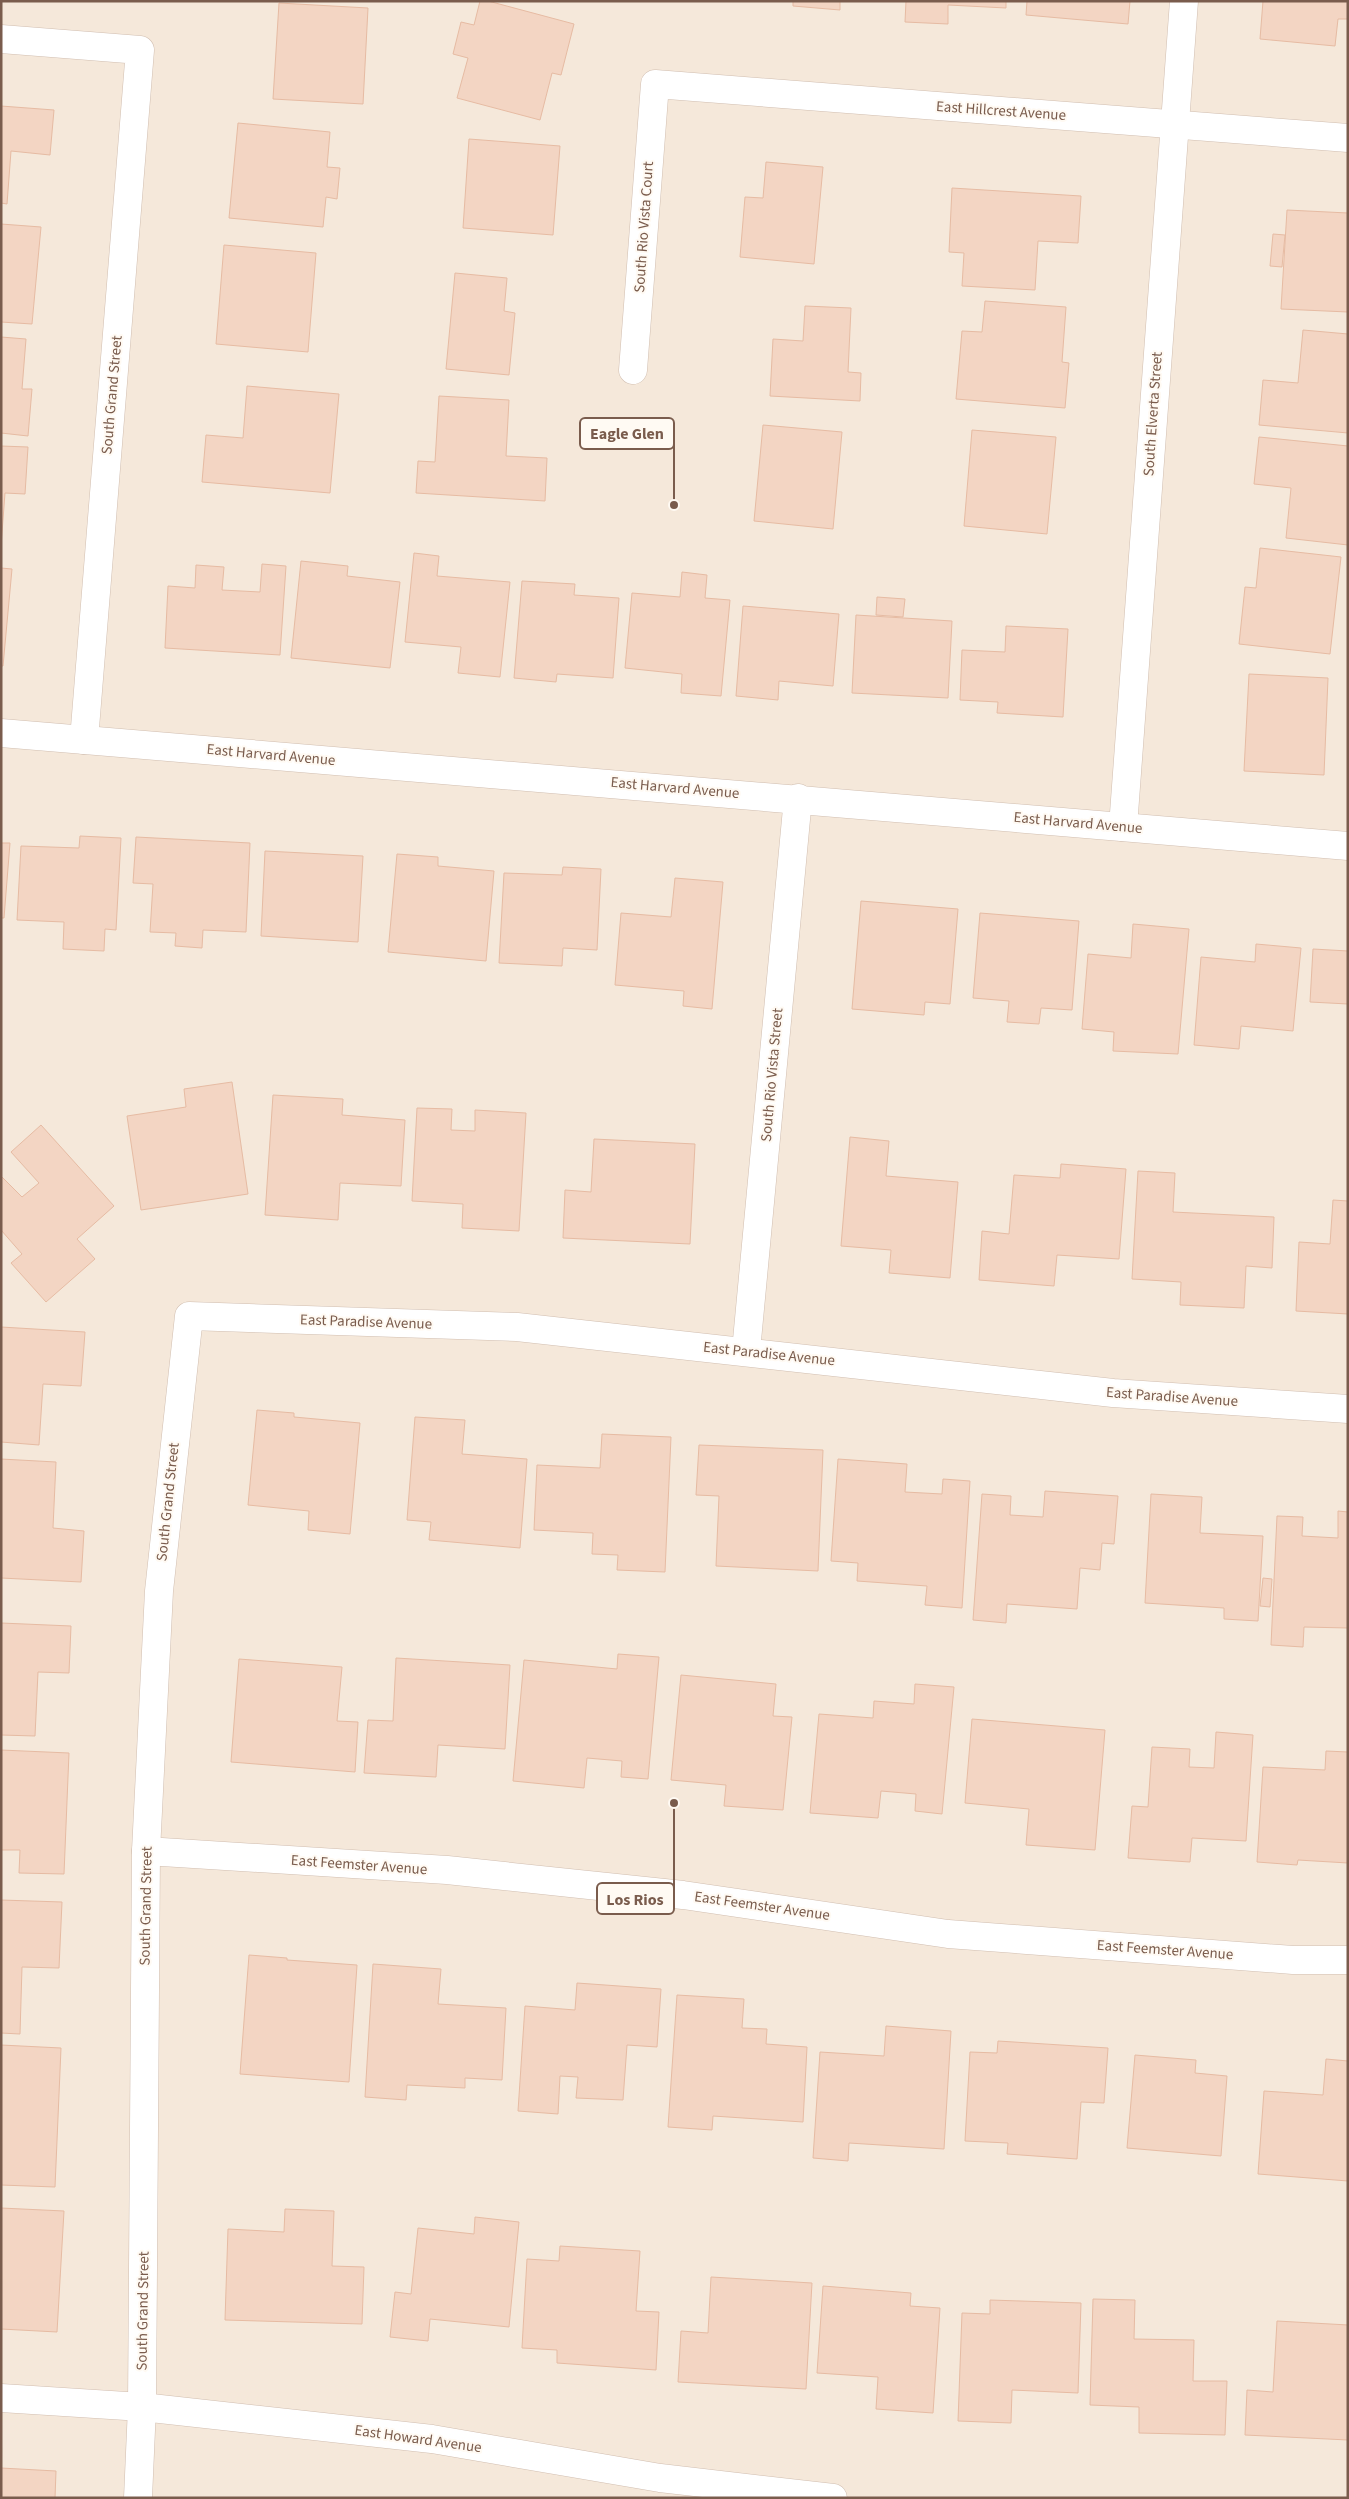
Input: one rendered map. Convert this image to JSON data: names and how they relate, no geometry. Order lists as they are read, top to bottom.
{
  "streets": {
    "street": [
      "East Hillcrest Avenue",
      "South Rio Vista Court",
      "South Grand Street",
      "South Elverta Street",
      "East Harvard Avenue",
      "South Rio Vista Street",
      "East Paradise Avenue",
      "East Feemster Avenue",
      "East Howard Avenue"
    ]
  },
  "crossings": [
    ["East Hillcrest Avenue", "South Rio Vista Court"],
    ["East Hillcrest Avenue", "South Elverta Street"],
    ["South Grand Street", "East Harvard Avenue"],
    ["South Grand Street", "East Paradise Avenue"],
    ["South Grand Street", "East Feemster Avenue"],
    ["South Grand Street", "East Howard Avenue"],
    ["South Elverta Street", "East Harvard Avenue"],
    ["East Harvard Avenue", "South Rio Vista Street"],
    ["South Rio Vista Street", "East Paradise Avenue"]
  ],
  "places": ["Eagle Glen", "Los Rios"]
}
